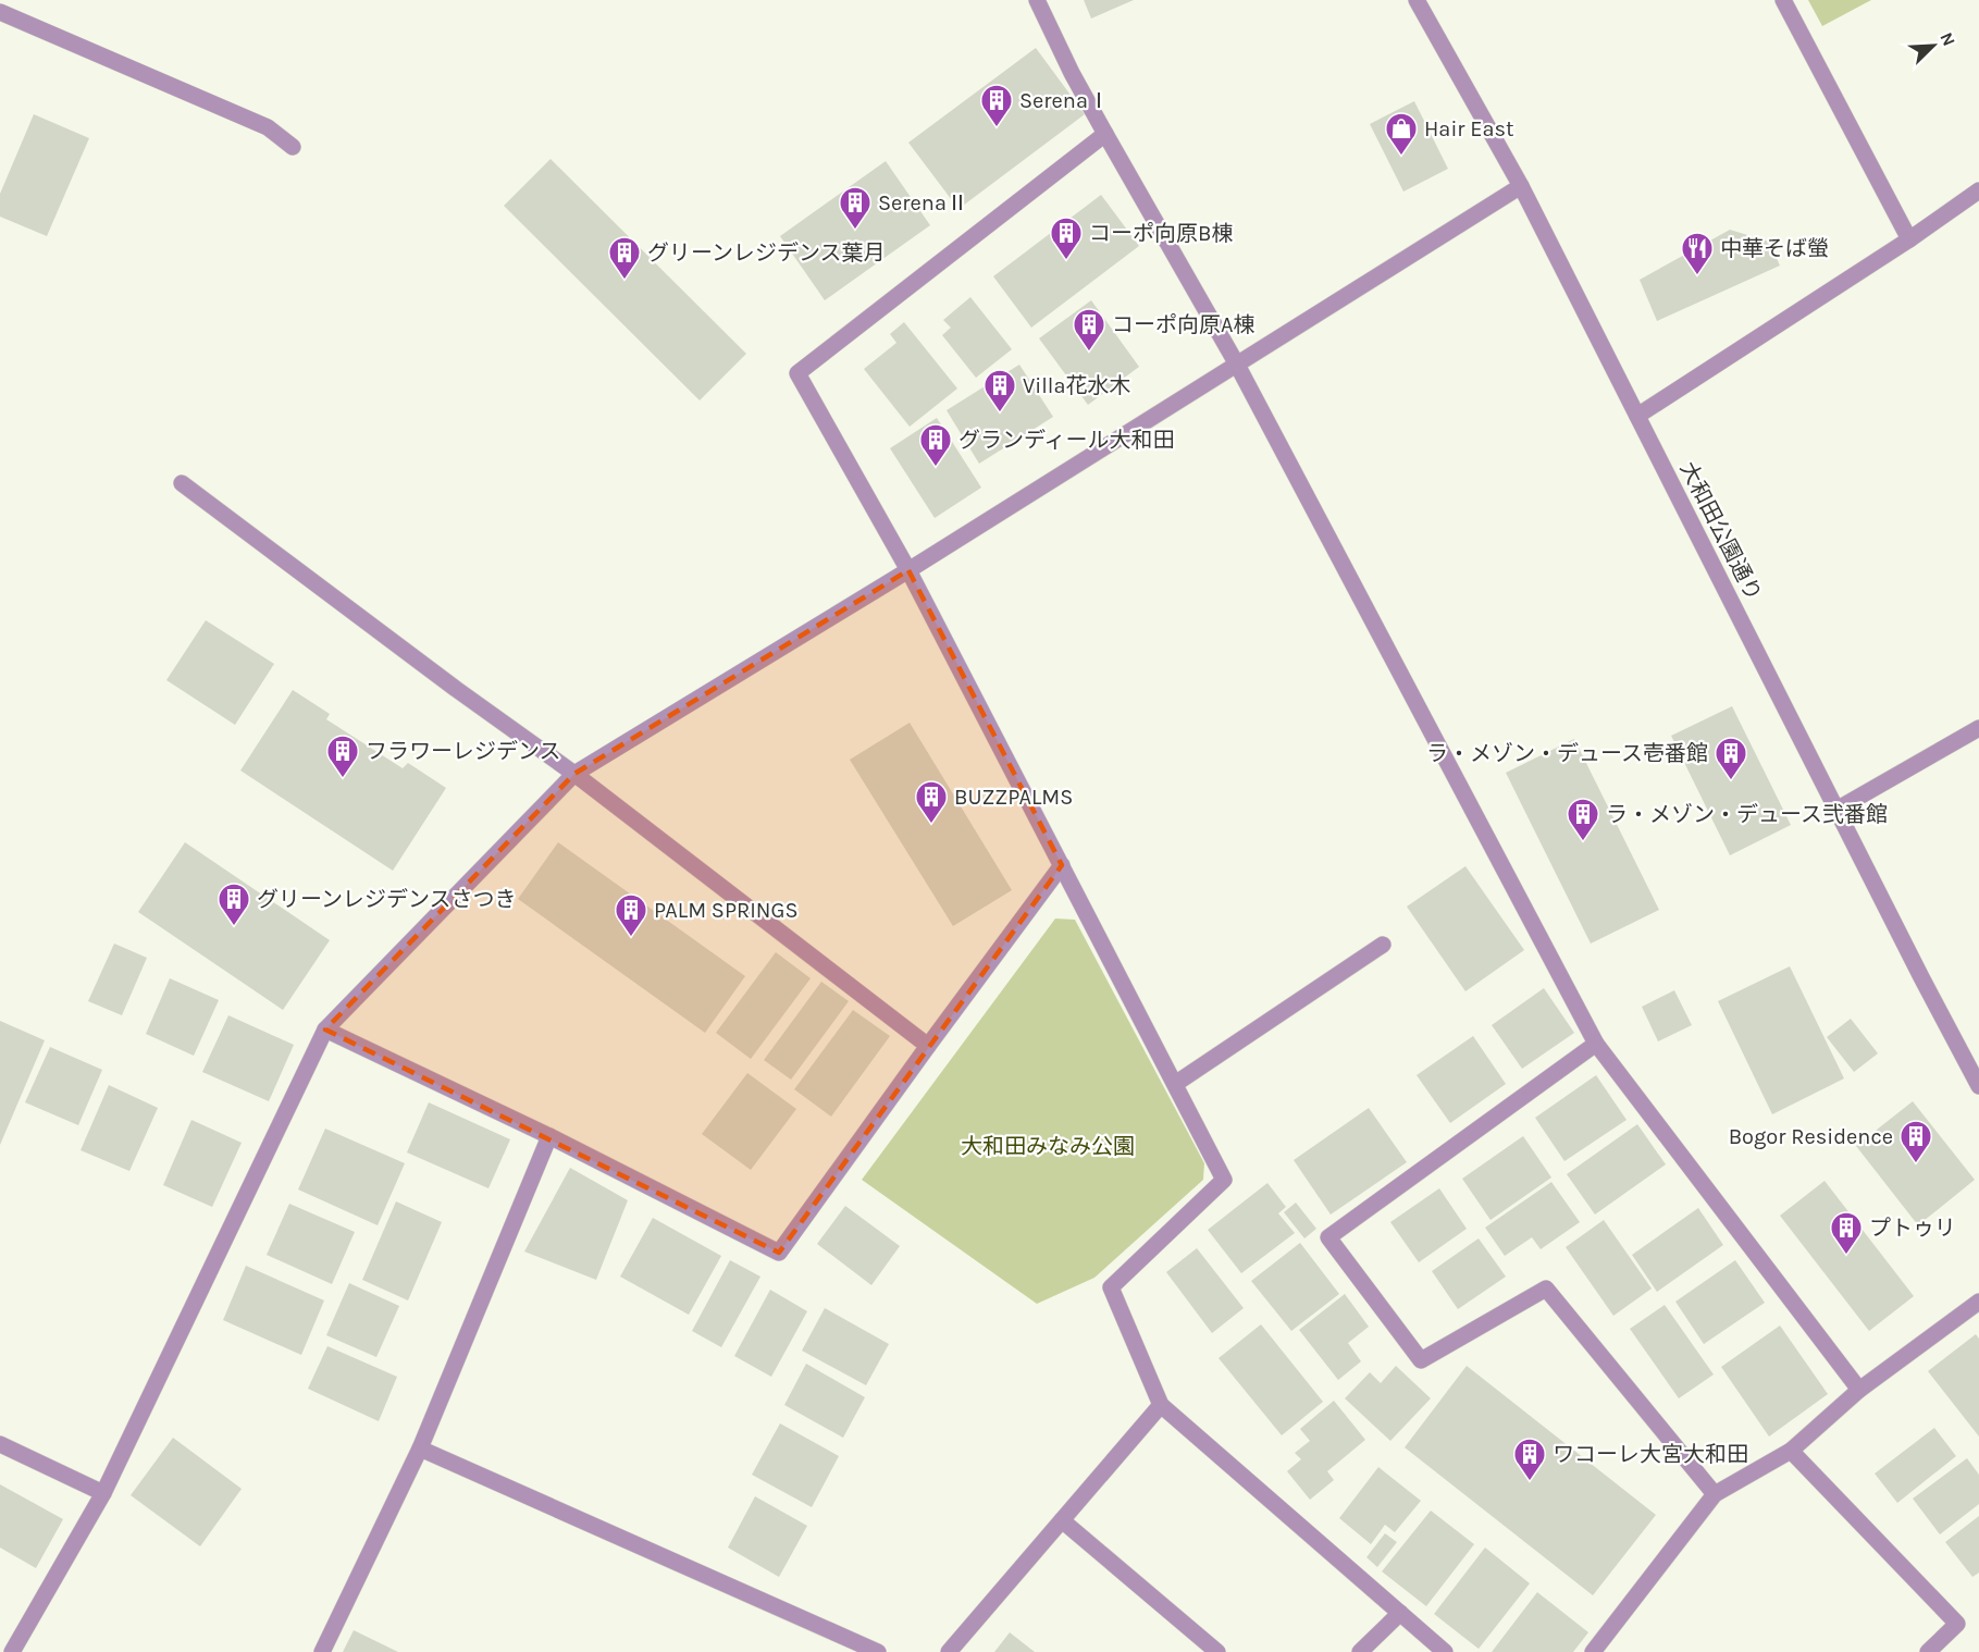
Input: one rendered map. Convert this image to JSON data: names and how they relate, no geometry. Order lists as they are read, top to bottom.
{
  "streets": {
    "street": ["大和田公園通り"]
  },
  "parks": ["大和田みなみ公園"],
  "places": {
    "building": [
      "SerenaⅠ",
      "SerenaⅡ",
      "コーポ向原B棟",
      "グリーンレジデンス葉月",
      "コーポ向原A棟",
      "Villa花水木",
      "グランディール大和田",
      "フラワーレジデンス",
      "ラ・メゾン・デュース壱番館",
      "BUZZPALMS",
      "ラ・メゾン・デュース弐番館",
      "グリーンレジデンスさつき",
      "PALM SPRINGS",
      "Bogor Residence",
      "プトゥリ",
      "ワコーレ大宮大和田"
    ],
    "shop": ["Hair East"],
    "restaurant": ["中華そば螢"]
  },
  "north": "top right"
}
